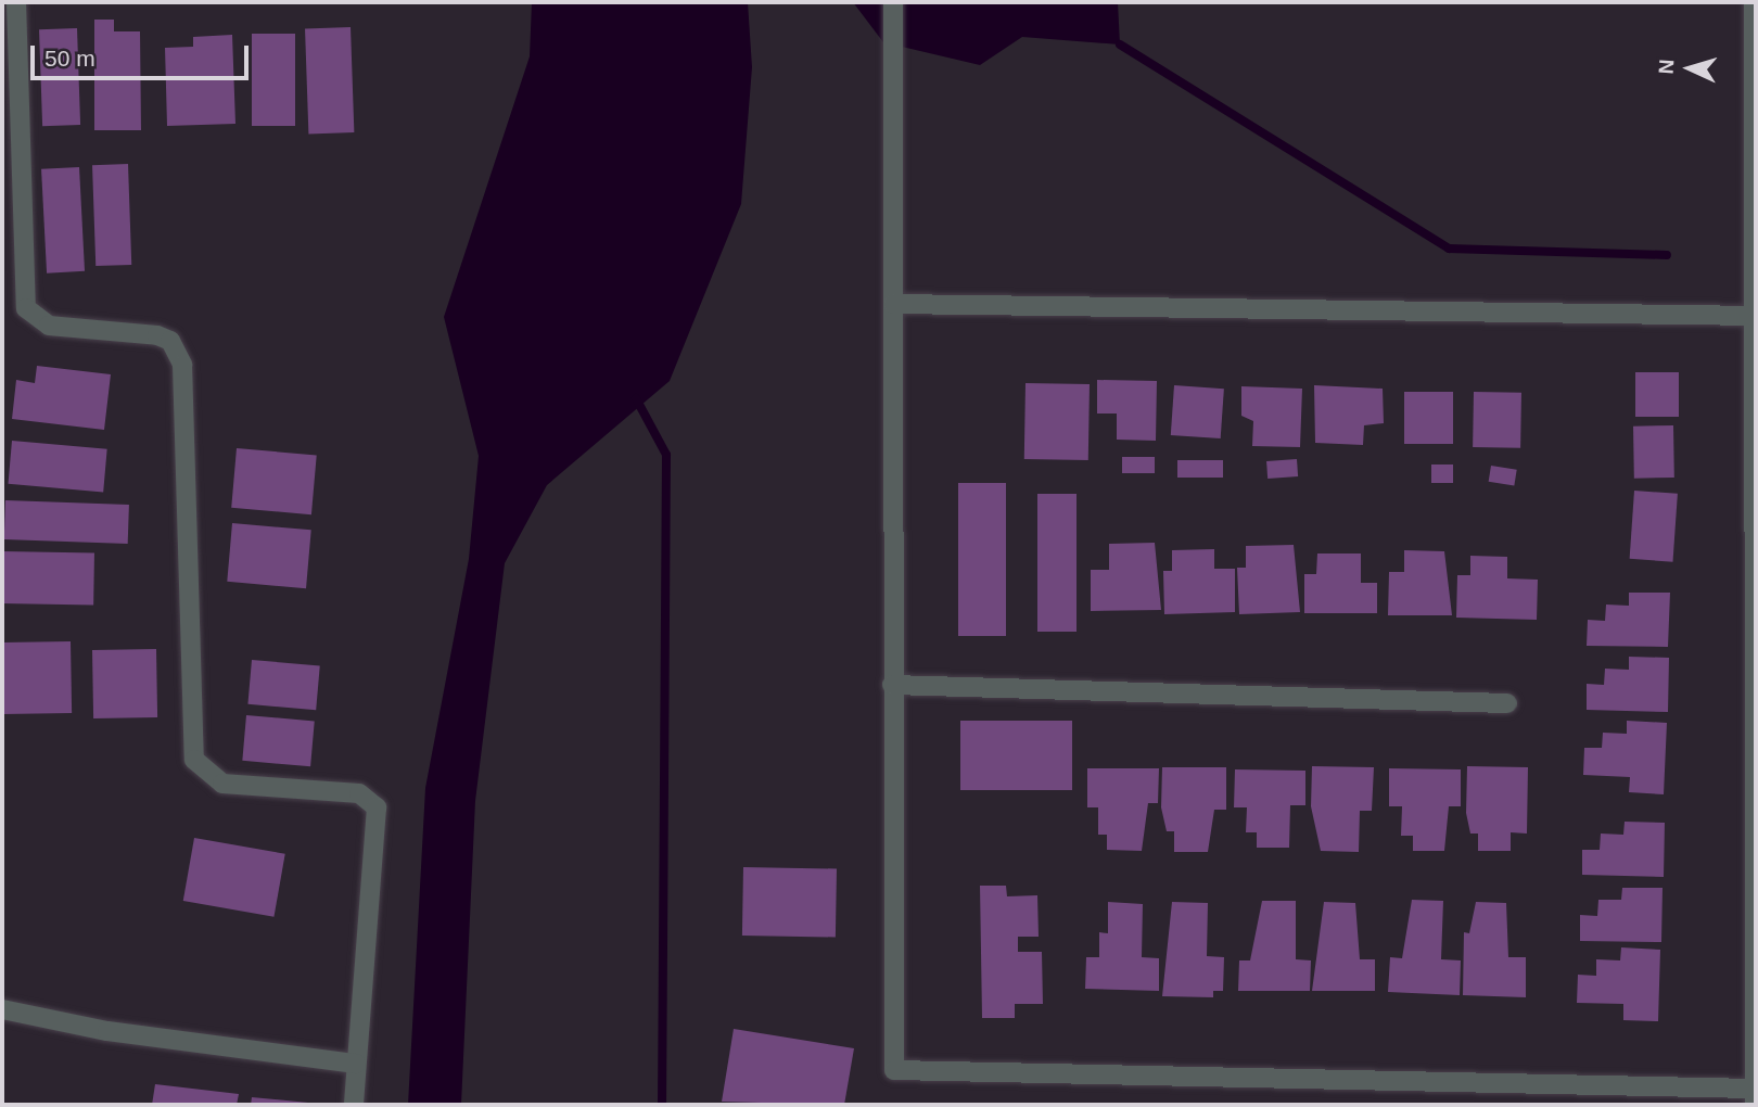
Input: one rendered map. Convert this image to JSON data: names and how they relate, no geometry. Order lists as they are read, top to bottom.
{
  "scale_bar": "50 m",
  "north": "left"
}
